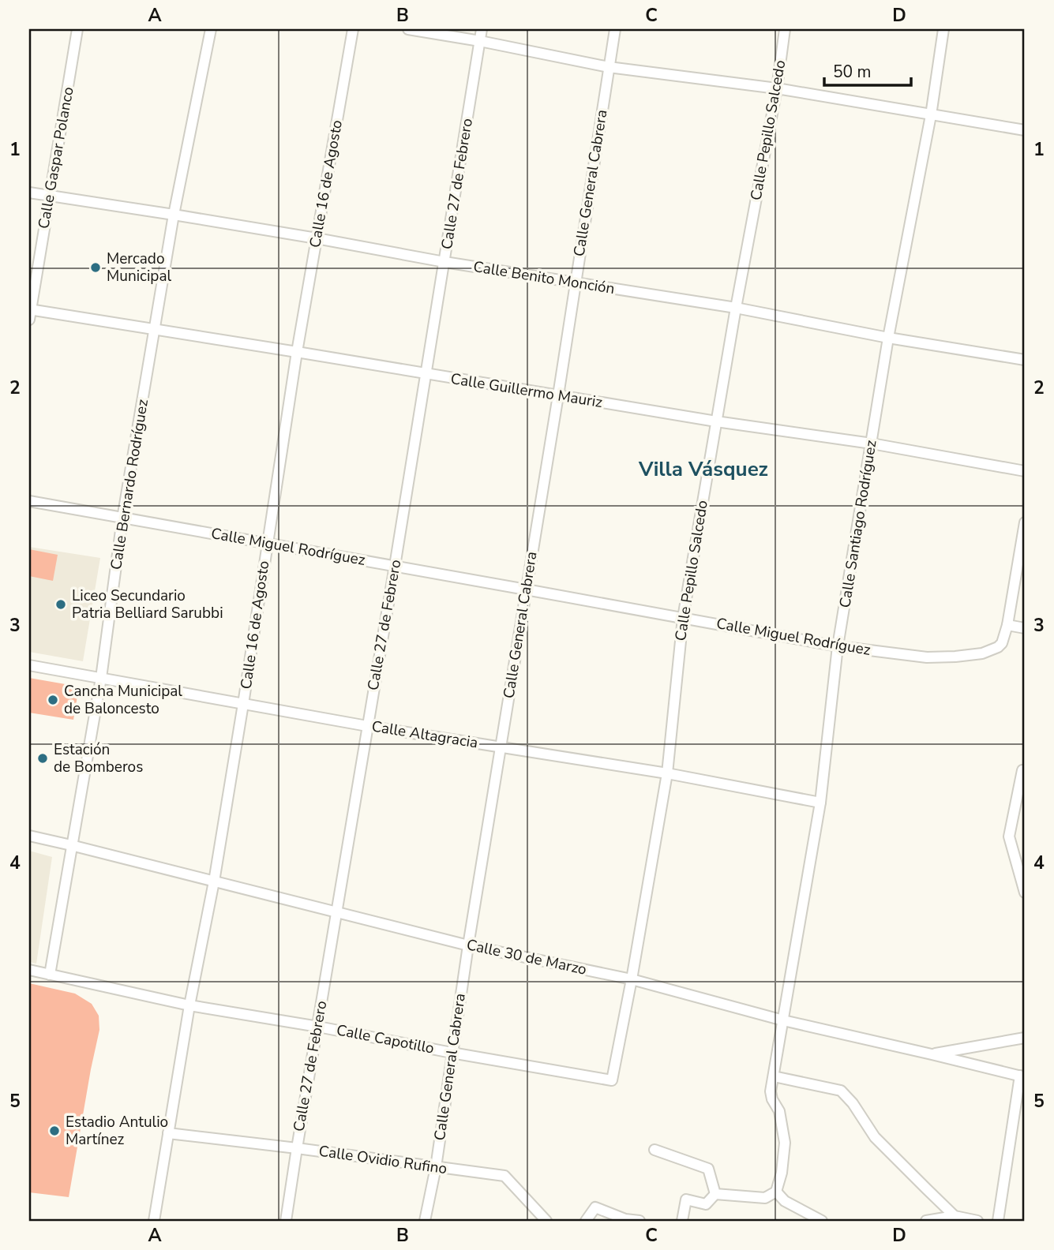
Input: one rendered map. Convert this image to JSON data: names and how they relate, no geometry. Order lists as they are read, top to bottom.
{
  "streets": {
    "street": [
      "Calle Pepillo Salcedo",
      "Calle Gaspar Polanco",
      "Calle General Cabrera",
      "Calle 16 de Agosto",
      "Calle 27 de Febrero",
      "Calle Benito Monción",
      "Calle Guillermo Mauriz",
      "Calle Bernardo Rodríguez",
      "Calle Santiago Rodríguez",
      "Calle Miguel Rodríguez",
      "Calle Altagracia",
      "Calle 30 de Marzo",
      "Calle Capotillo",
      "Calle Ovidio Rufino"
    ]
  },
  "crossings": [
    ["Calle Pepillo Salcedo", "Calle Benito Monción"],
    ["Calle Pepillo Salcedo", "Calle Guillermo Mauriz"],
    ["Calle Pepillo Salcedo", "Calle Miguel Rodríguez"],
    ["Calle Pepillo Salcedo", "Calle Altagracia"],
    ["Calle Pepillo Salcedo", "Calle 30 de Marzo"],
    ["Calle Pepillo Salcedo", "Calle Capotillo"],
    ["Calle Gaspar Polanco", "Calle Benito Monción"],
    ["Calle Gaspar Polanco", "Calle Guillermo Mauriz"],
    ["Calle General Cabrera", "Calle Benito Monción"],
    ["Calle General Cabrera", "Calle Guillermo Mauriz"],
    ["Calle General Cabrera", "Calle Miguel Rodríguez"],
    ["Calle General Cabrera", "Calle Altagracia"],
    ["Calle General Cabrera", "Calle 30 de Marzo"],
    ["Calle General Cabrera", "Calle Capotillo"],
    ["Calle General Cabrera", "Calle Ovidio Rufino"],
    ["Calle 16 de Agosto", "Calle Benito Monción"],
    ["Calle 16 de Agosto", "Calle Guillermo Mauriz"],
    ["Calle 16 de Agosto", "Calle Miguel Rodríguez"],
    ["Calle 16 de Agosto", "Calle Altagracia"],
    ["Calle 16 de Agosto", "Calle 30 de Marzo"],
    ["Calle 16 de Agosto", "Calle Capotillo"],
    ["Calle 16 de Agosto", "Calle Ovidio Rufino"],
    ["Calle 27 de Febrero", "Calle Benito Monción"],
    ["Calle 27 de Febrero", "Calle Guillermo Mauriz"],
    ["Calle 27 de Febrero", "Calle Miguel Rodríguez"],
    ["Calle 27 de Febrero", "Calle Altagracia"],
    ["Calle 27 de Febrero", "Calle 30 de Marzo"],
    ["Calle 27 de Febrero", "Calle Capotillo"],
    ["Calle 27 de Febrero", "Calle Ovidio Rufino"],
    ["Calle Benito Monción", "Calle Bernardo Rodríguez"],
    ["Calle Benito Monción", "Calle Santiago Rodríguez"],
    ["Calle Guillermo Mauriz", "Calle Bernardo Rodríguez"],
    ["Calle Guillermo Mauriz", "Calle Santiago Rodríguez"],
    ["Calle Bernardo Rodríguez", "Calle Miguel Rodríguez"],
    ["Calle Bernardo Rodríguez", "Calle Altagracia"],
    ["Calle Bernardo Rodríguez", "Calle 30 de Marzo"],
    ["Calle Bernardo Rodríguez", "Calle Capotillo"],
    ["Calle Santiago Rodríguez", "Calle Miguel Rodríguez"],
    ["Calle Santiago Rodríguez", "Calle Altagracia"],
    ["Calle Santiago Rodríguez", "Calle 30 de Marzo"]
  ],
  "districts": ["Villa Vásquez"],
  "places": [
    "Mercado Municipal",
    "Liceo Secundario Patria Belliard Sarubbi",
    "Cancha Municipal de Baloncesto",
    "Estación de Bomberos",
    "Estadio Antulio Martínez"
  ],
  "scale_bar": "50 m",
  "grid": {
    "columns": [
      "A",
      "B",
      "C",
      "D"
    ],
    "rows": [
      "1",
      "2",
      "3",
      "4",
      "5"
    ]
  }
}
